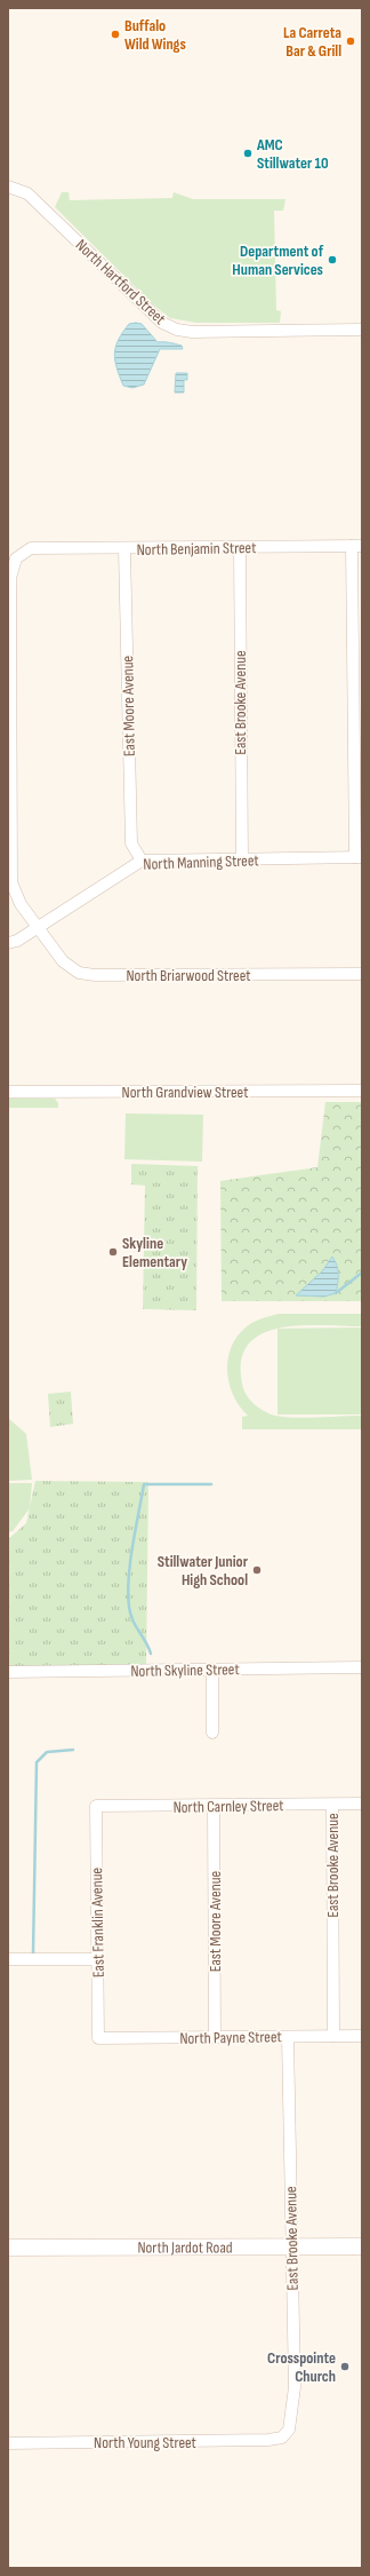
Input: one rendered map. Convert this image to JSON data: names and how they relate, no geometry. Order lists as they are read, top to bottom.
{
  "streets": {
    "street": [
      "North Hartford Street",
      "North Benjamin Street",
      "East Brooke Avenue",
      "East Moore Avenue",
      "North Manning Street",
      "North Briarwood Street",
      "North Grandview Street",
      "North Skyline Street",
      "North Carnley Street",
      "East Franklin Avenue",
      "North Payne Street",
      "North Jardot Road",
      "North Young Street"
    ]
  },
  "crossings": [
    ["North Benjamin Street", "East Brooke Avenue"],
    ["North Benjamin Street", "East Moore Avenue"],
    ["North Benjamin Street", "North Manning Street"],
    ["North Benjamin Street", "North Briarwood Street"],
    ["East Brooke Avenue", "North Manning Street"],
    ["East Brooke Avenue", "North Carnley Street"],
    ["East Brooke Avenue", "North Payne Street"],
    ["East Brooke Avenue", "North Jardot Road"],
    ["East Brooke Avenue", "North Young Street"],
    ["East Moore Avenue", "North Manning Street"],
    ["East Moore Avenue", "North Carnley Street"],
    ["East Moore Avenue", "North Payne Street"],
    ["North Manning Street", "North Briarwood Street"],
    ["North Carnley Street", "East Franklin Avenue"],
    ["East Franklin Avenue", "North Payne Street"]
  ],
  "places": [
    "Buffalo Wild Wings",
    "La Carreta Bar & Grill",
    "AMC Stillwater 10",
    "Department of Human Services",
    "Skyline Elementary",
    "Stillwater Junior High School",
    "Crosspointe Church"
  ]
}
